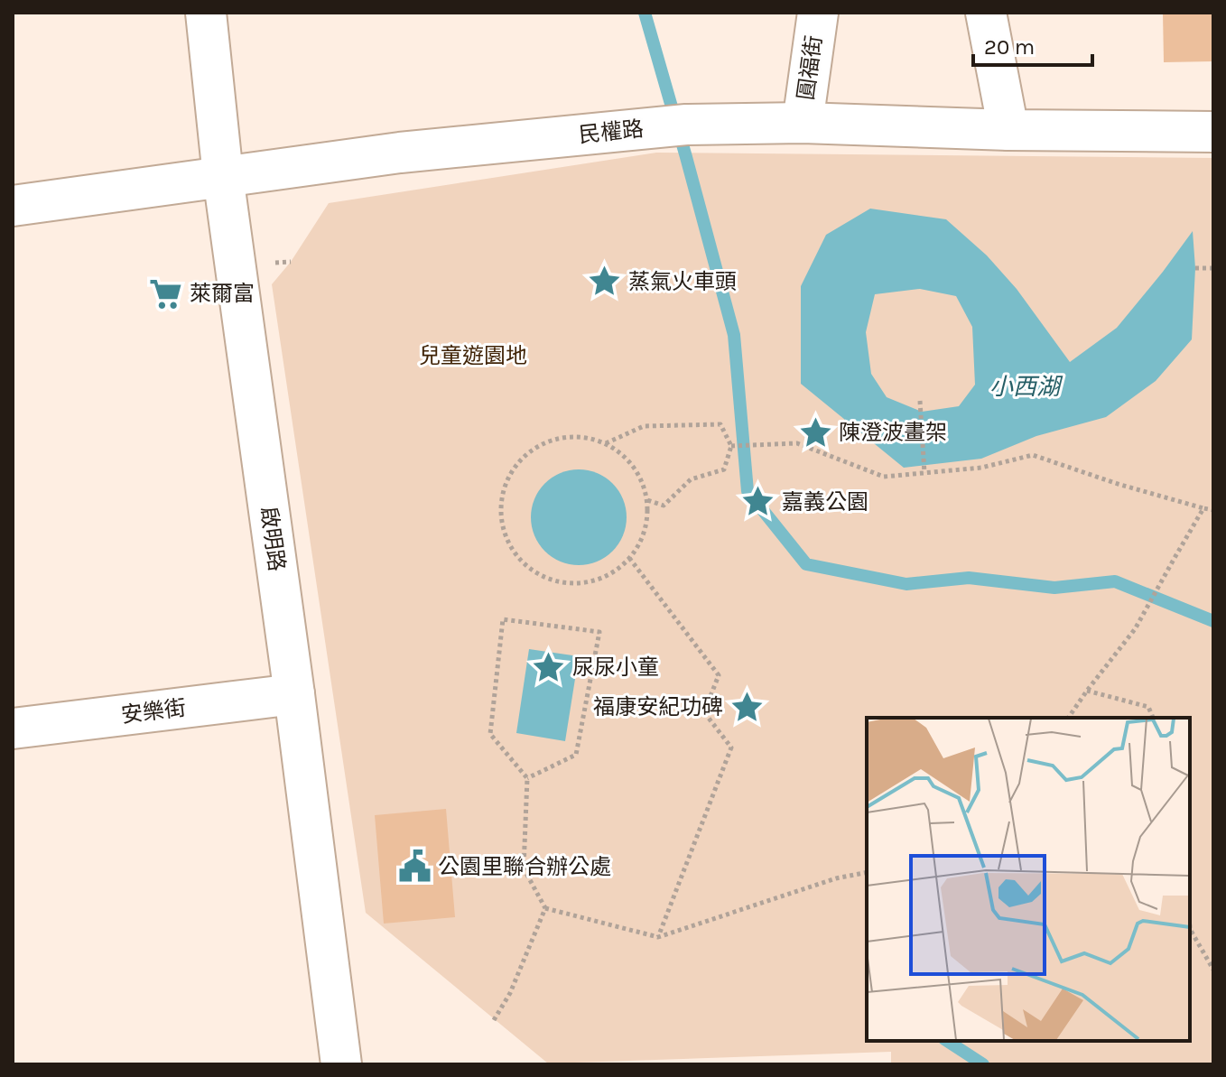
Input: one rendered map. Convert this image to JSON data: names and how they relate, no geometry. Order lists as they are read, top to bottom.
{
  "streets": {
    "street": [
      "圓福街",
      "民權路",
      "啟明路",
      "安樂街"
    ]
  },
  "crossings": [
    ["圓福街", "民權路"],
    ["民權路", "啟明路"],
    ["啟明路", "安樂街"]
  ],
  "water": ["小西湖"],
  "parks": ["兒童遊園地"],
  "places": {
    "place": [
      "蒸氣火車頭",
      "陳澄波畫架",
      "嘉義公園",
      "尿尿小童",
      "福康安紀功碑"
    ],
    "supermarket": ["萊爾富"],
    "public building": ["公園里聯合辦公處"]
  },
  "scale_bar": "20 m"
}
